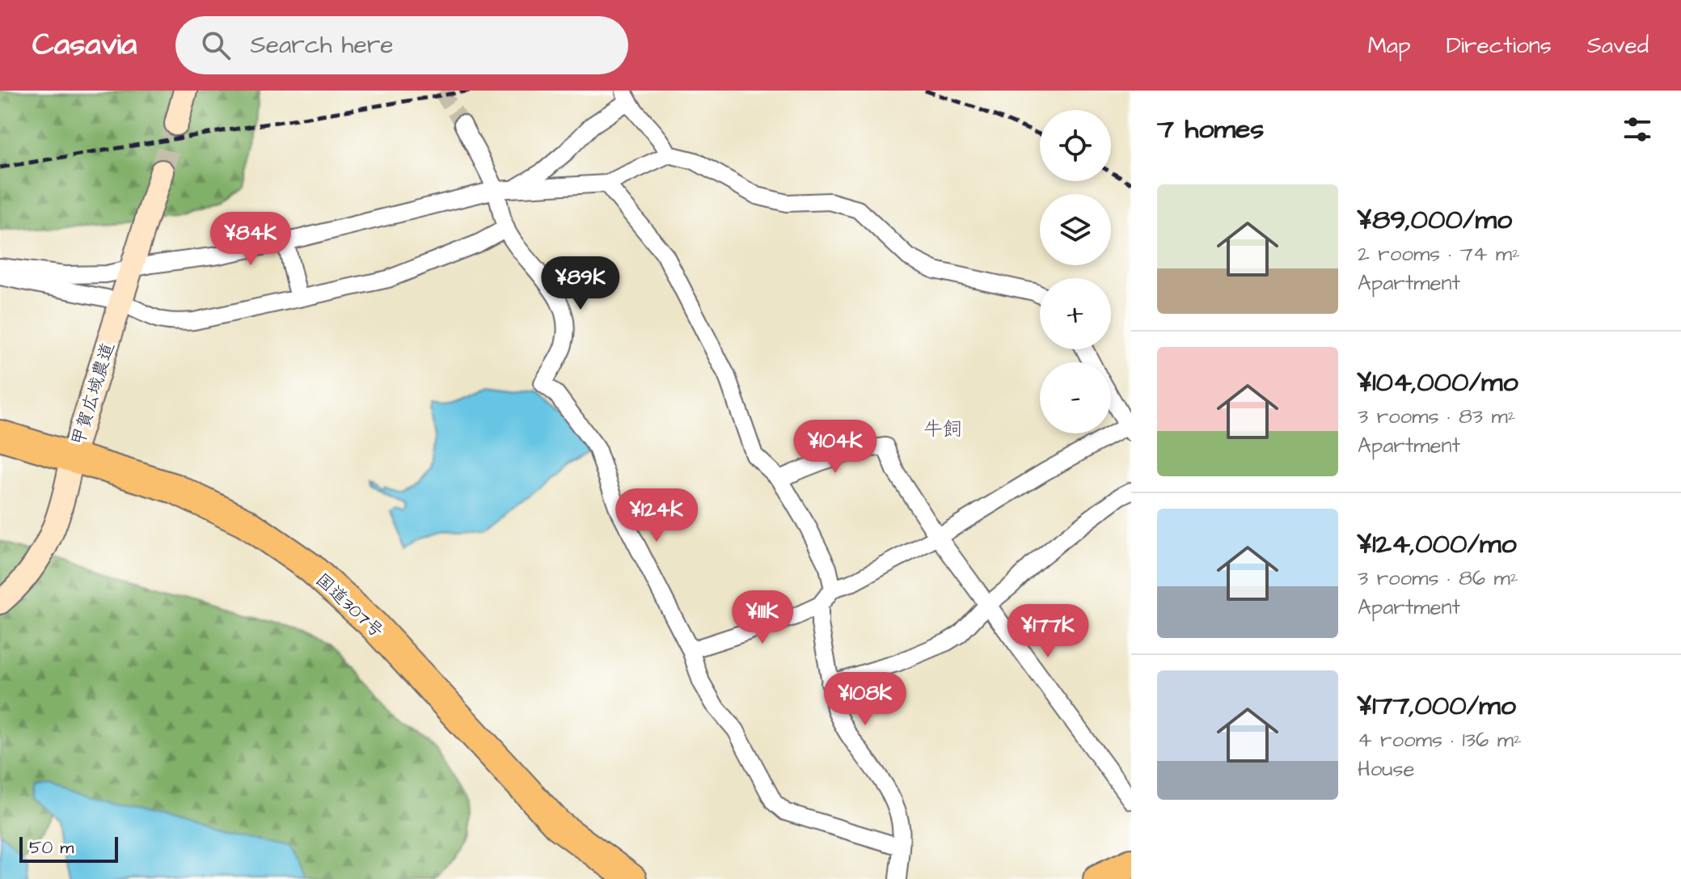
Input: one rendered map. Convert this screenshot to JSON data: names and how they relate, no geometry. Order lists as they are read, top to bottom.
{
  "streets": {
    "highway": ["国道307号"],
    "street": ["甲賀広域農道"]
  },
  "crossings": [
    ["甲賀広域農道", "国道307号"]
  ],
  "districts": ["牛飼"],
  "scale_bar": "50 m",
  "page": {
    "header": "Casavia",
    "search": "Search here",
    "nav": ["Map", "Directions", "Saved"],
    "heading": "7 homes",
    "map_buttons": ["+", "−"],
    "list": [
      {
        "name": "¥89,000/mo",
        "note": "2 rooms · 74 m² · Apartment"
      },
      {
        "name": "¥104,000/mo",
        "note": "3 rooms · 83 m² · Apartment"
      },
      {
        "name": "¥124,000/mo",
        "note": "3 rooms · 86 m² · Apartment"
      },
      {
        "name": "¥177,000/mo",
        "note": "4 rooms · 136 m² · House"
      }
    ],
    "price": [
      "¥84K",
      "¥89K",
      "¥104K",
      "¥124K",
      "¥111K",
      "¥177K",
      "¥108K"
    ],
    "scale": "50 m"
  }
}
